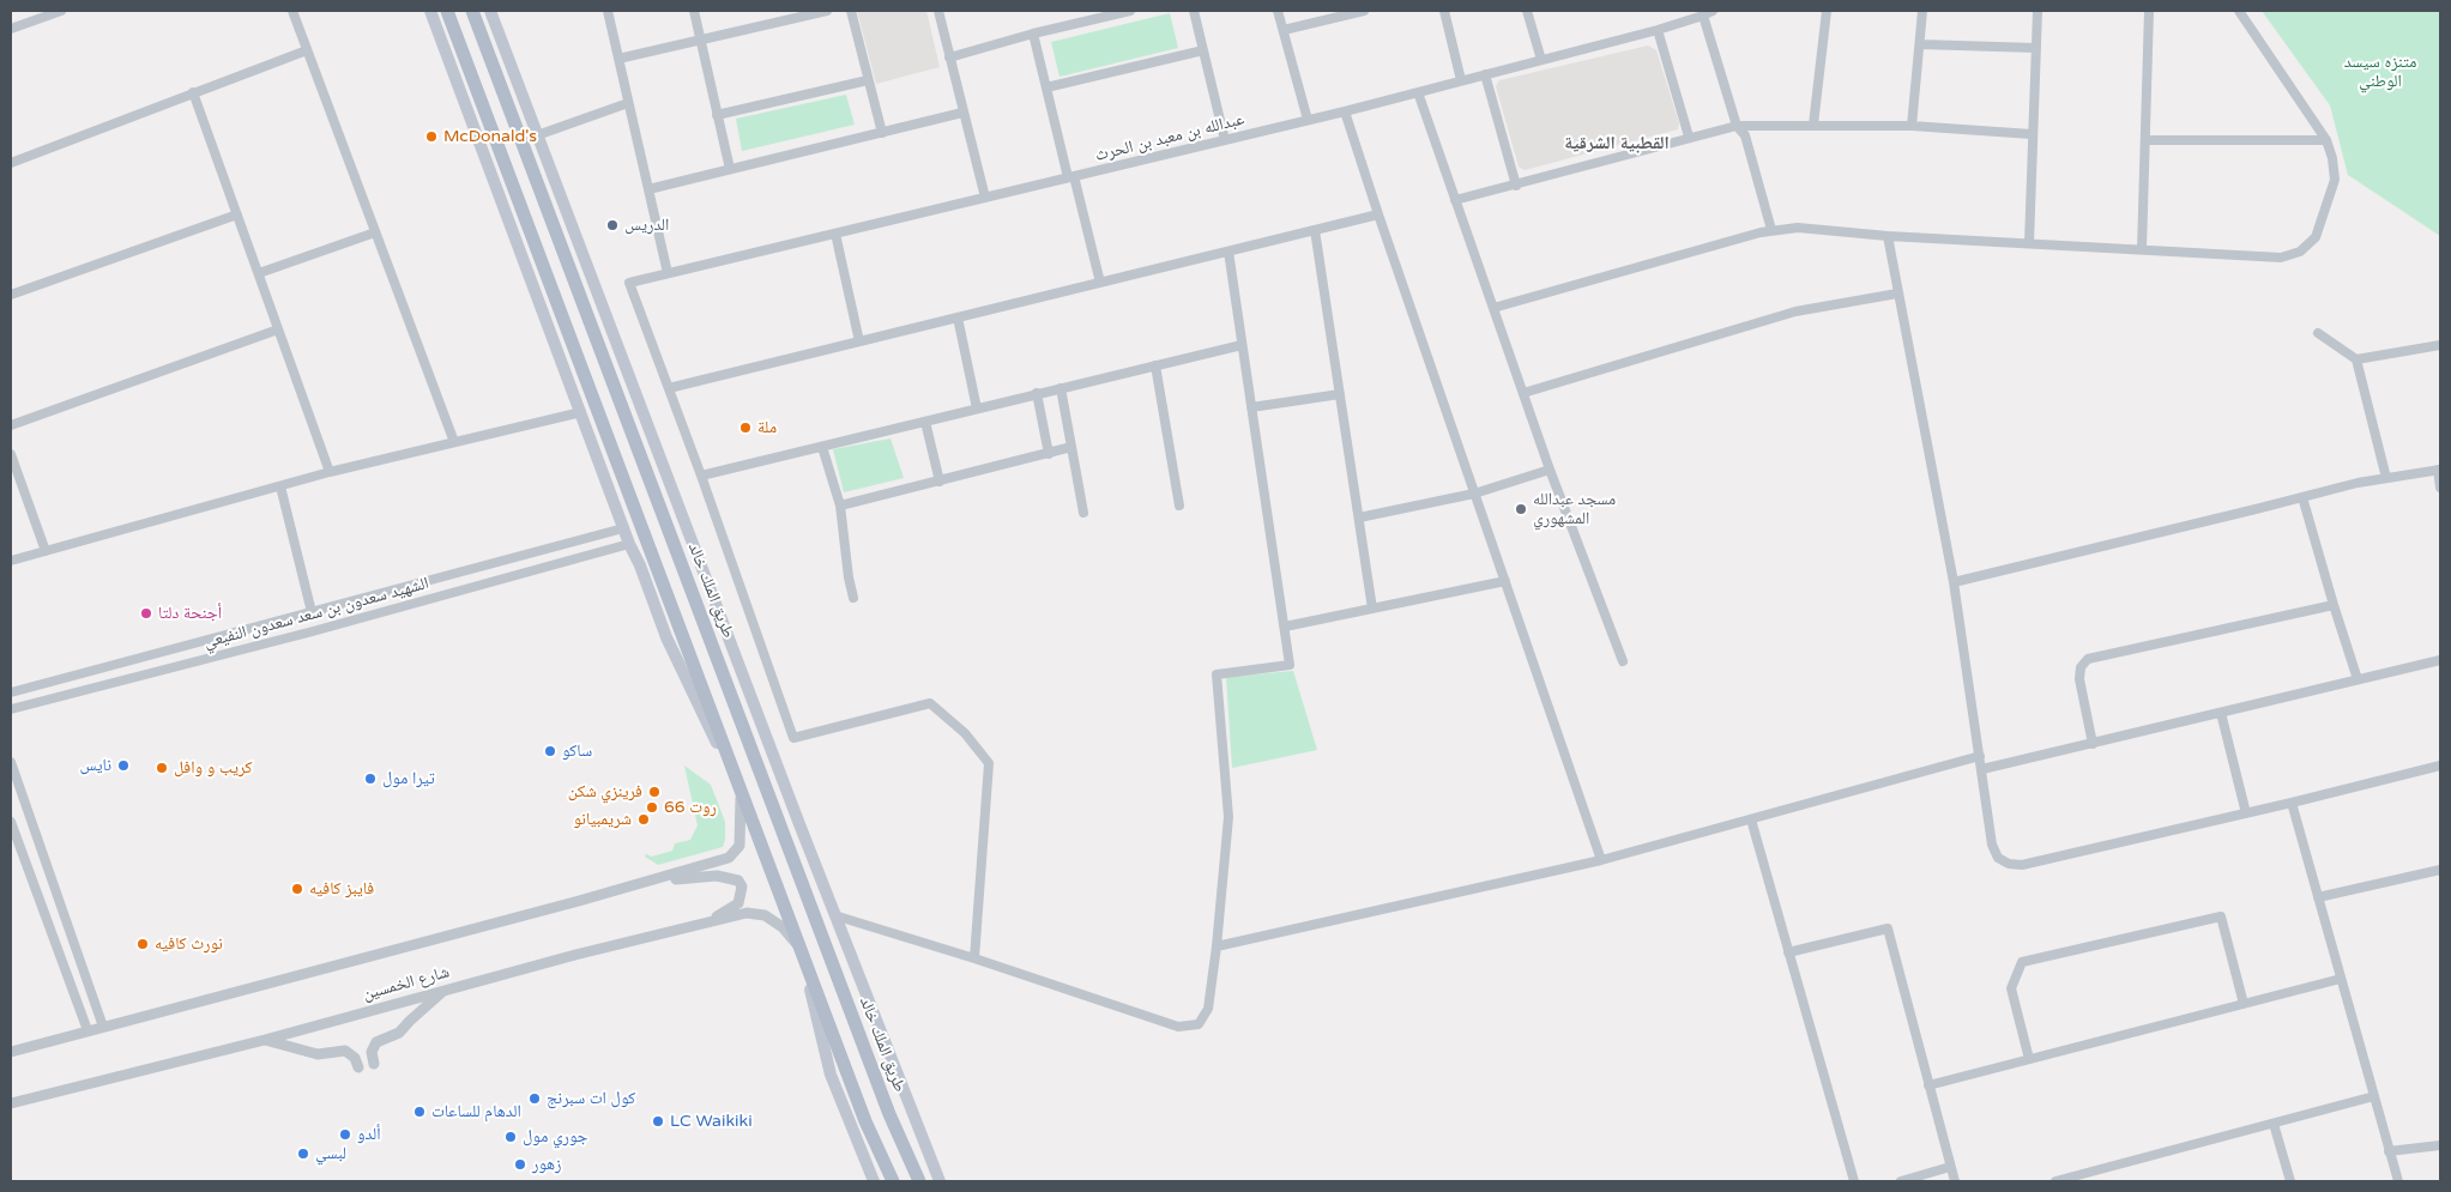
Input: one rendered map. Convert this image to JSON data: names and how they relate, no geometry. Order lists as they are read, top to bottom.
{
  "streets": {
    "main road": ["طريق الملك خالد"],
    "street": ["عبدالله بن معبد بن الحرث", "الشهيد سعدون بن سعد سعدون النفيعي", "شارع الخمسين"]
  },
  "districts": ["القطبية الشرقية"],
  "parks": ["متنزه سيسد الوطني"],
  "places": [
    "McDonald's",
    "الدريس",
    "ملة",
    "مسجد عبدالله المشهوري",
    "أجنحة دلتا",
    "ساكو",
    "نايس",
    "كريب و وافل",
    "تيرا مول",
    "فرينزي شكن",
    "روت 66",
    "شريمبيانو",
    "فايبز كافيه",
    "نورث كافيه",
    "كول ات سبرنج",
    "الدهام للساعات",
    "LC Waikiki",
    "ألدو",
    "جوري مول",
    "لبسي",
    "زهور"
  ]
}
